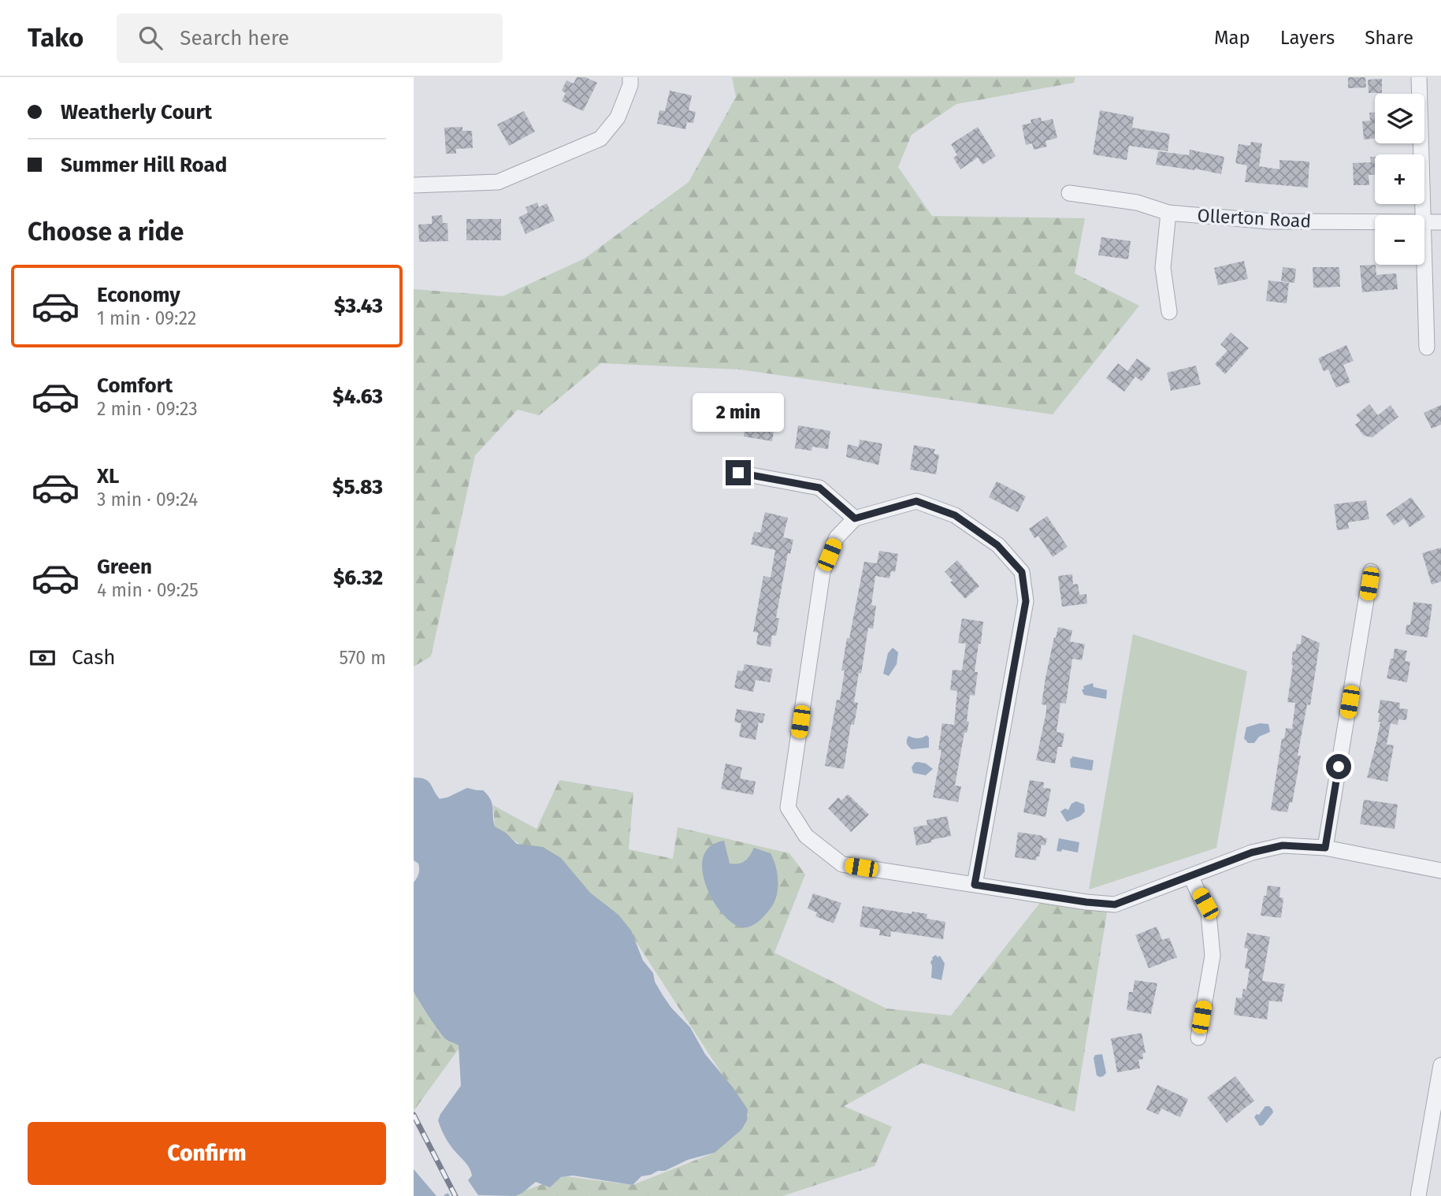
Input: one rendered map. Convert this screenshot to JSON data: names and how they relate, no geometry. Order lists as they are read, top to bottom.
{
  "streets": {
    "street": ["Ollerton Road"]
  },
  "page": {
    "header": "Tako",
    "search": "Search here",
    "nav": ["Map", "Layers", "Share"],
    "banner": ["Weatherly Court", "Summer Hill Road"],
    "map_buttons": ["+", "−"],
    "heading": "Choose a ride",
    "list": [
      {
        "name": "Economy",
        "note": "1 min · 09:22",
        "value": "$3.43"
      },
      {
        "name": "Comfort",
        "note": "2 min · 09:23",
        "value": "$4.63"
      },
      {
        "name": "XL",
        "note": "3 min · 09:24",
        "value": "$5.83"
      },
      {
        "name": "Green",
        "note": "4 min · 09:25",
        "value": "$6.32"
      }
    ],
    "bubble": "2 min",
    "pay": ["Cash", "570 m"],
    "buttons": "Confirm"
  }
}
